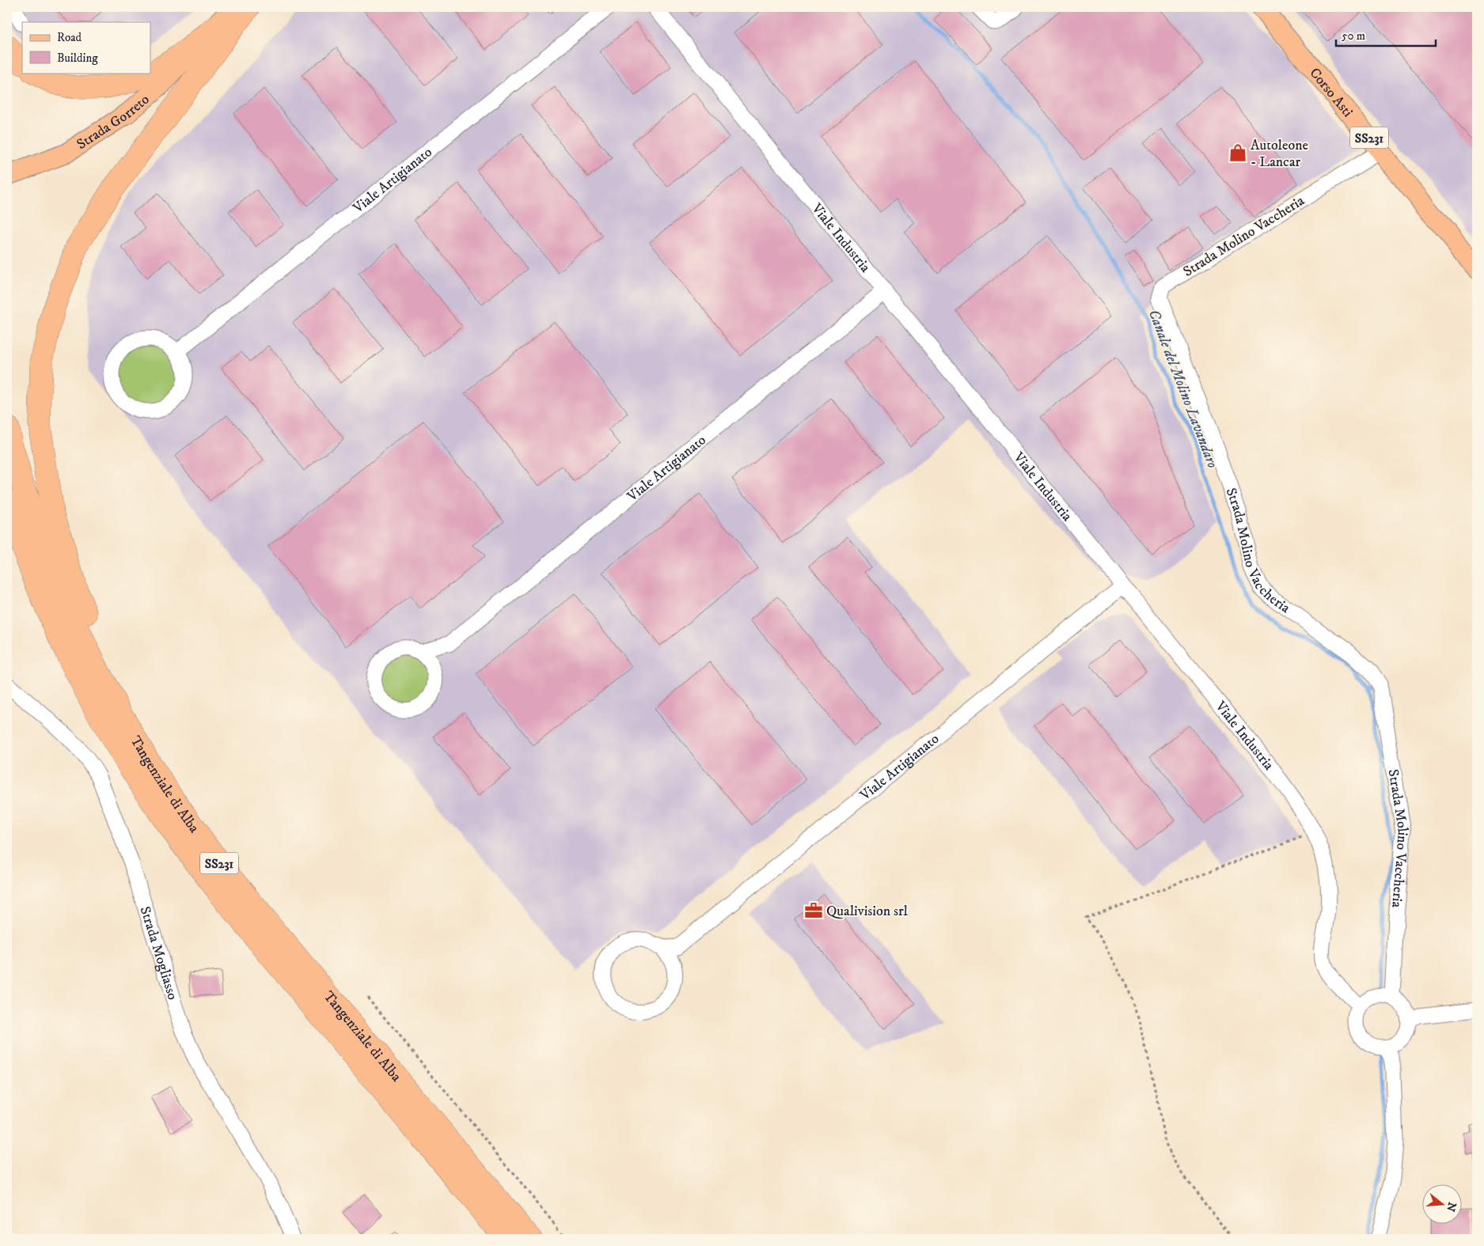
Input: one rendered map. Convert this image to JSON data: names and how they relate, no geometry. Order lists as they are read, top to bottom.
{
  "streets": {
    "highway": ["SS231", "Tangenziale di Alba"],
    "main road": ["Corso Asti", "Strada Gorreto"],
    "street": [
      "Viale Artigianato",
      "Strada Molino Vaccheria",
      "Viale Industria",
      "Strada Mogliasso"
    ]
  },
  "crossings": [
    ["Corso Asti", "Strada Molino Vaccheria"],
    ["Viale Artigianato", "Viale Industria"],
    ["Strada Molino Vaccheria", "Viale Industria"]
  ],
  "water": ["Canale del Molino Lavandaro"],
  "places": {
    "shop": ["Autoleone - Lancar"],
    "office": ["Qualivision srl"]
  },
  "legend": ["Road", "Building"],
  "scale_bar": "50 m",
  "north": "right"
}
